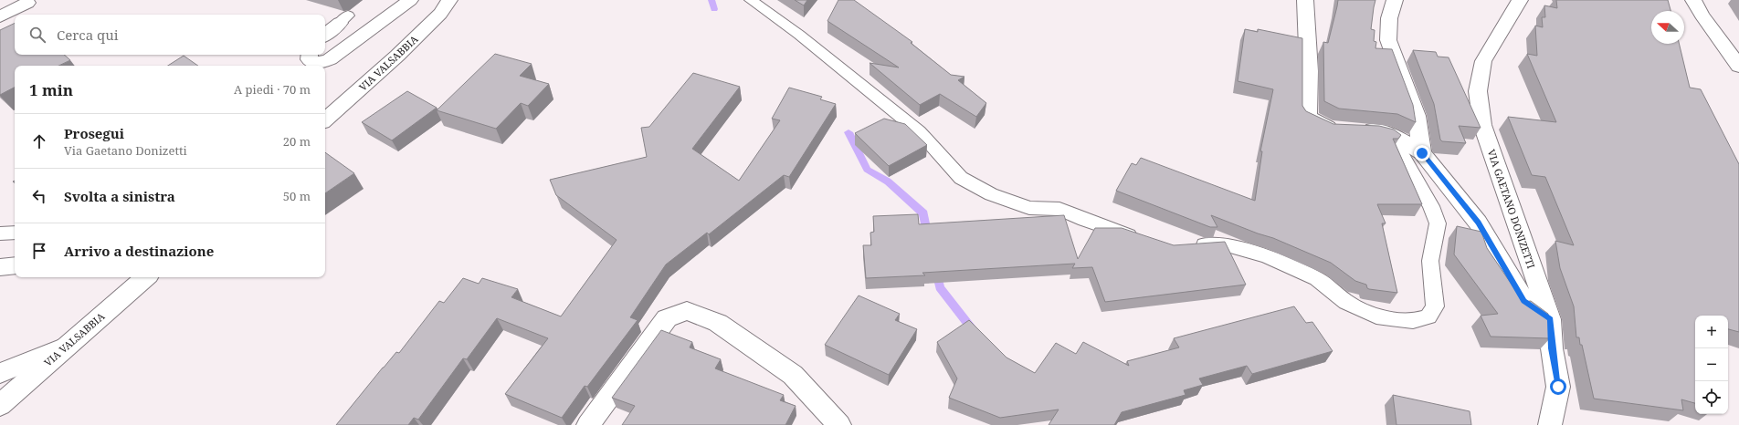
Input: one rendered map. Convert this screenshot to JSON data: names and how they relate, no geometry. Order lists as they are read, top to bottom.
{
  "streets": {
    "street": ["VIA VALSABBIA", "VIA GAETANO DONIZETTI"]
  },
  "north": "left",
  "page": {
    "search": "Cerca qui",
    "heading": ["1 min", "A piedi · 70 m"],
    "list": [
      ["Prosegui", "Via Gaetano Donizetti", "20 m"],
      ["Svolta a sinistra", "50 m"],
      "Arrivo a destinazione"
    ],
    "map_buttons": ["+", "−"]
  }
}
